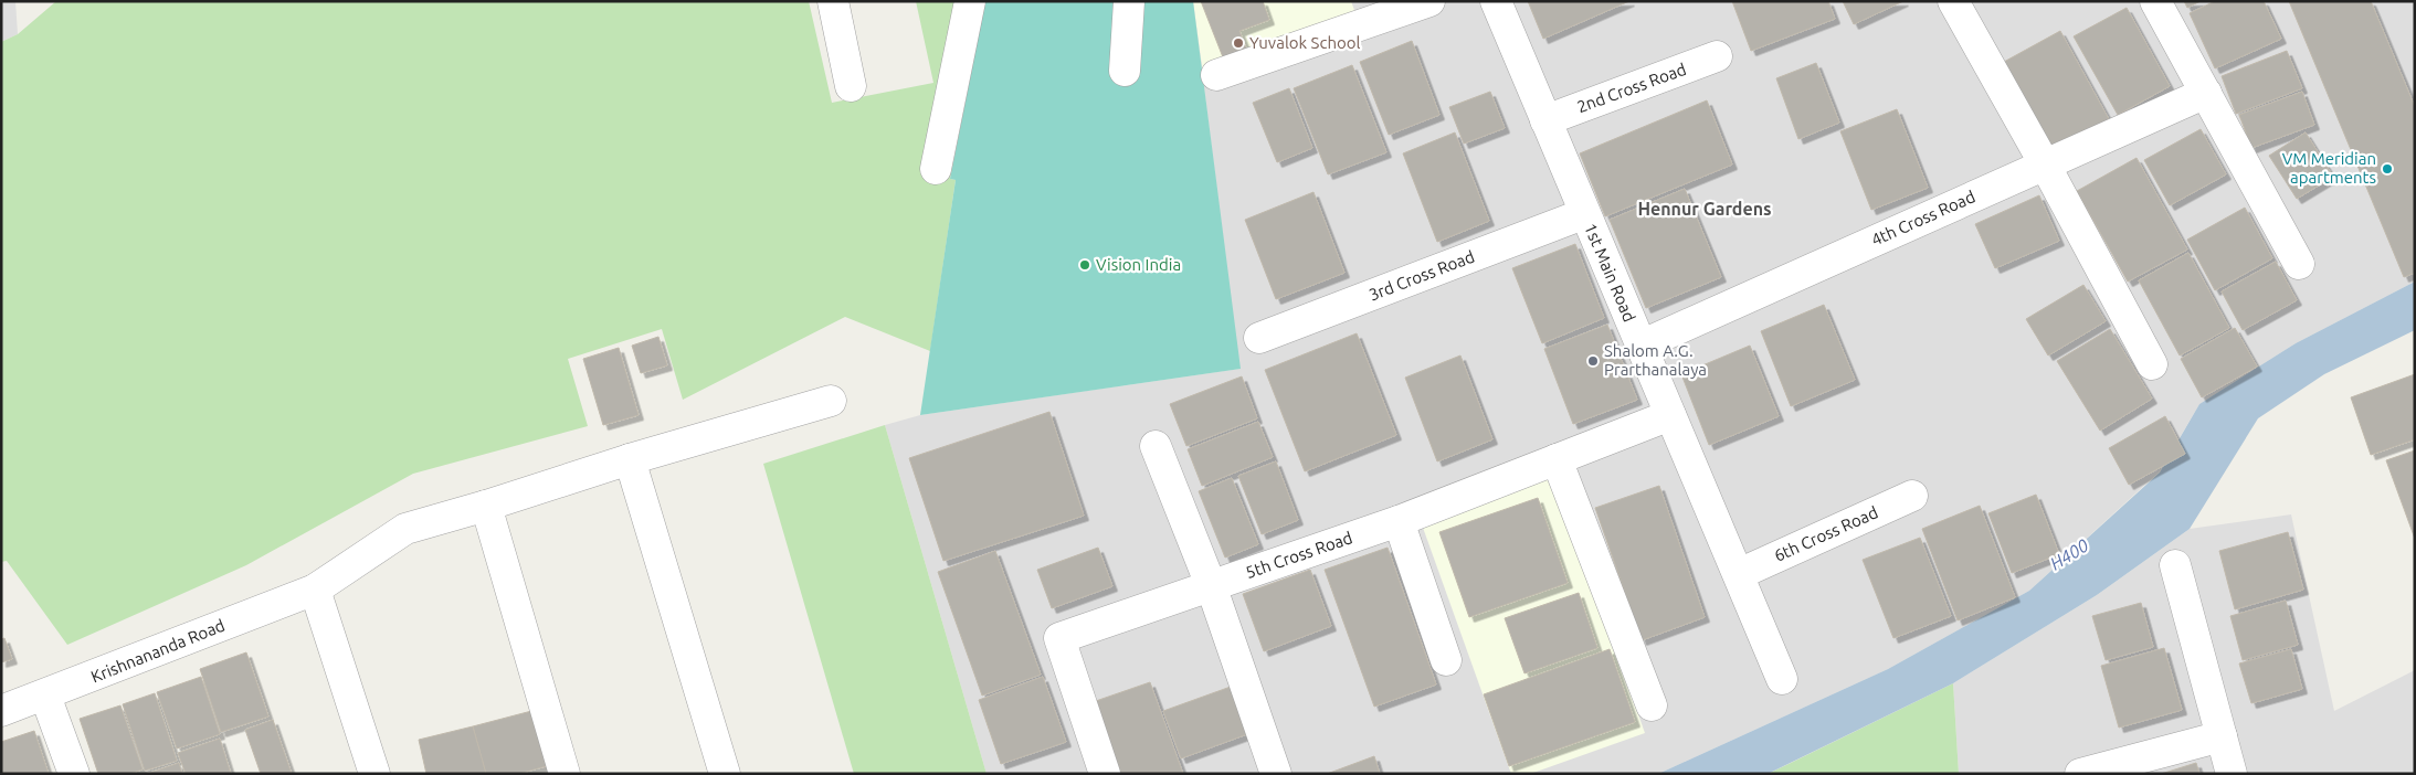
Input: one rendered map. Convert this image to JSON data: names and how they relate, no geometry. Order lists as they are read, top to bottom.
{
  "streets": {
    "street": [
      "2nd Cross Road",
      "4th Cross Road",
      "1st Main Road",
      "3rd Cross Road",
      "6th Cross Road",
      "5th Cross Road",
      "Krishnananda Road"
    ]
  },
  "crossings": [
    ["2nd Cross Road", "1st Main Road"],
    ["4th Cross Road", "1st Main Road"],
    ["1st Main Road", "3rd Cross Road"],
    ["1st Main Road", "6th Cross Road"],
    ["1st Main Road", "5th Cross Road"]
  ],
  "districts": ["Hennur Gardens"],
  "water": ["H400"],
  "places": [
    "Yuvalok School",
    "VM Meridian apartments",
    "Vision India",
    "Shalom A.G. Prarthanalaya"
  ]
}
